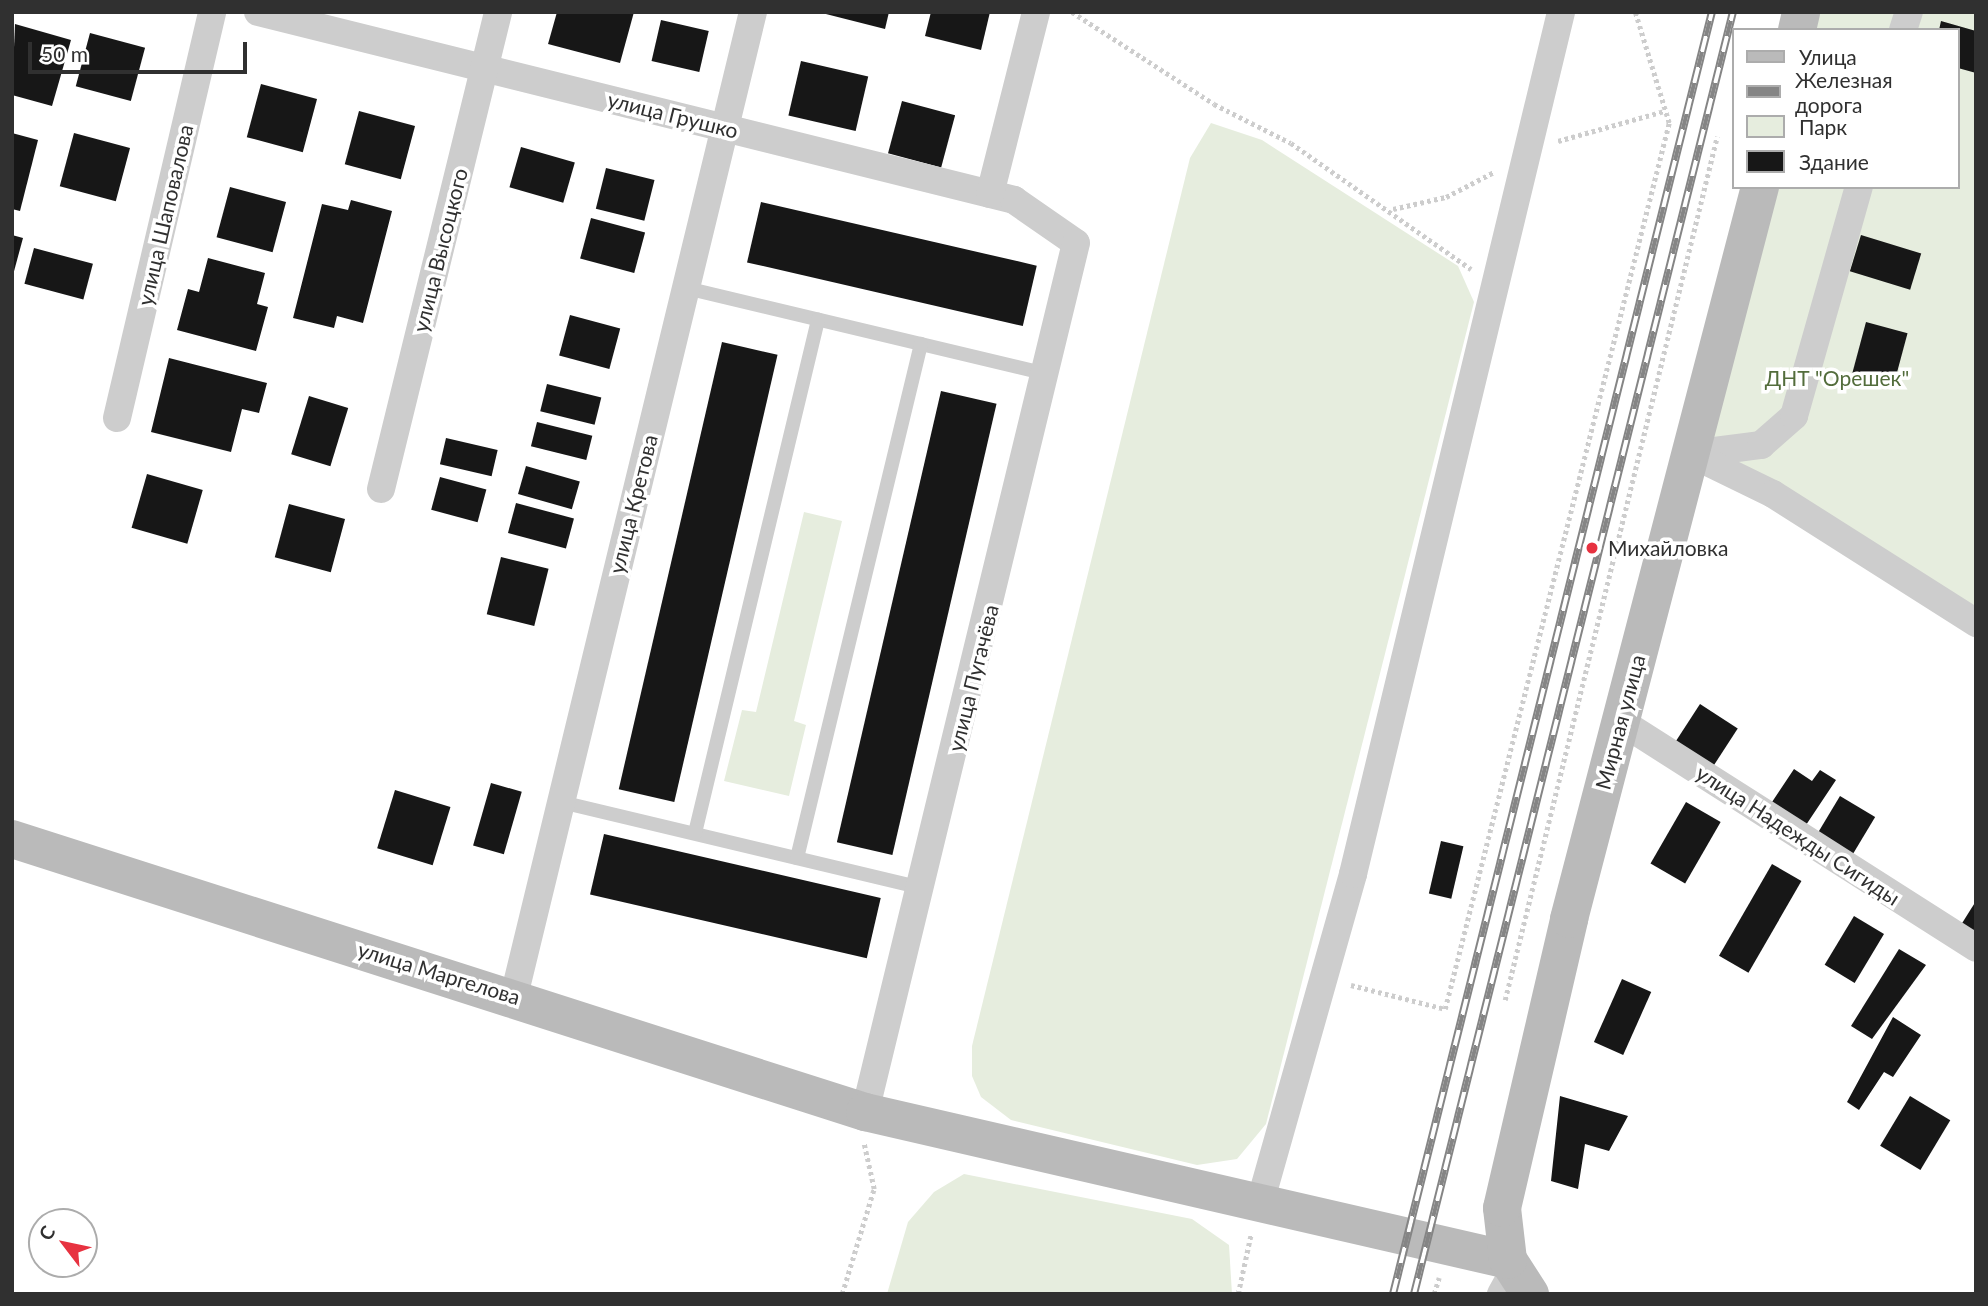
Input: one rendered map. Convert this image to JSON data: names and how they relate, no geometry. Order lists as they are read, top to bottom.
{
  "streets": {
    "street": [
      "улица Грушко",
      "улица Шаповалова",
      "улица Высоцкого",
      "улица Кретова",
      "улица Пугачёва",
      "Мирная улица",
      "улица Надежды Сигиды",
      "улица Маргелова"
    ]
  },
  "crossings": [
    ["улица Грушко", "улица Высоцкого"],
    ["улица Грушко", "улица Кретова"],
    ["улица Грушко", "улица Пугачёва"],
    ["улица Кретова", "улица Маргелова"],
    ["улица Пугачёва", "улица Маргелова"],
    ["Мирная улица", "улица Надежды Сигиды"],
    ["Мирная улица", "улица Маргелова"]
  ],
  "parks": ["ДНТ \"Орешек\""],
  "places": ["Михайловка"],
  "legend": [
    "Улица",
    "Железная дорога",
    "Парк",
    "Здание"
  ],
  "scale_bar": "50 m",
  "north": "top left"
}
